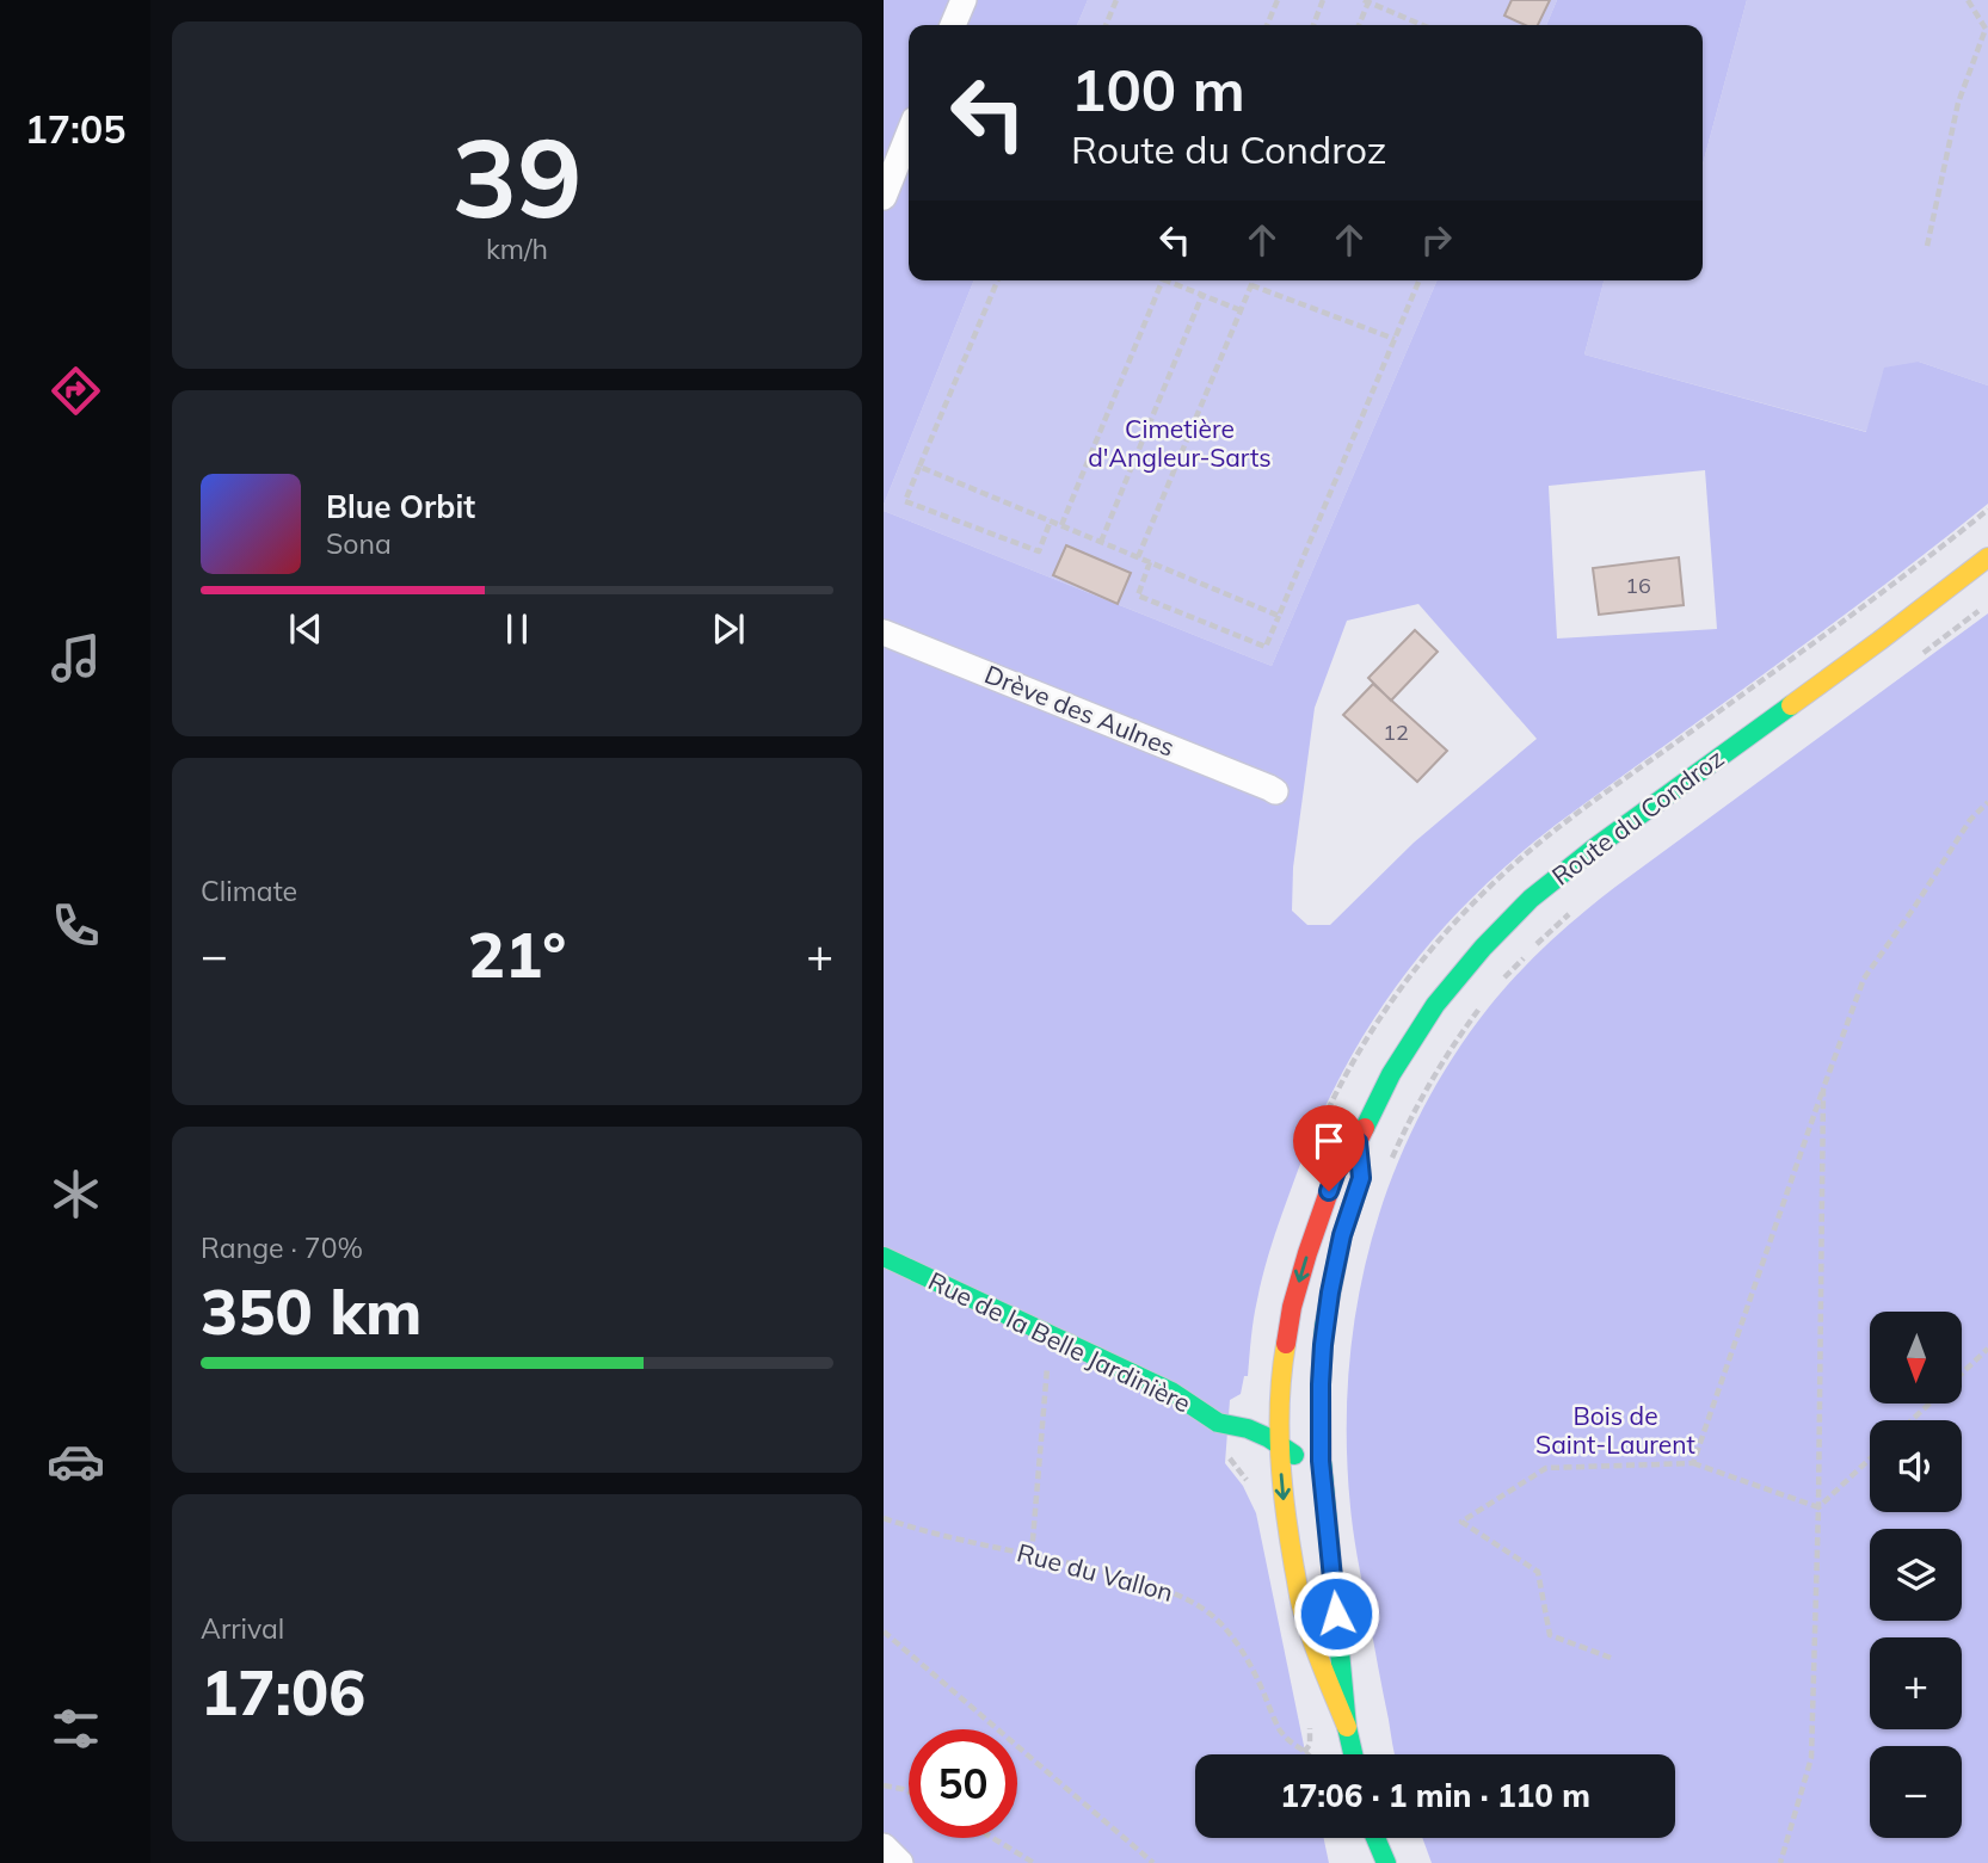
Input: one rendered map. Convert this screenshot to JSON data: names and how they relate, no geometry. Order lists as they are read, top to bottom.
{
  "streets": {
    "main road": ["Route du Condroz", "Rue de la Belle Jardinière"],
    "street": ["Drève des Aulnes"],
    "path": ["Rue du Vallon"]
  },
  "crossings": [
    ["Route du Condroz", "Rue de la Belle Jardinière"]
  ],
  "parks": ["Cimetière d'Angleur-Sarts", "Bois de Saint-Laurent"],
  "house_numbers": ["16", "12"],
  "north": "bottom",
  "page": {
    "tabs": "17:05",
    "tile": [
      ["39", "km/h"],
      "Climate",
      ["Range · 70%", "350 km"],
      ["Arrival", "17:06"]
    ],
    "turn": ["100 m", "Route du Condroz"],
    "song": ["Blue Orbit", "Sona"],
    "heat": ["−", "21°", "+"],
    "map_buttons": ["+", "−"],
    "limit": "50",
    "trip": "17:06 · 1 min · 110 m"
  }
}
